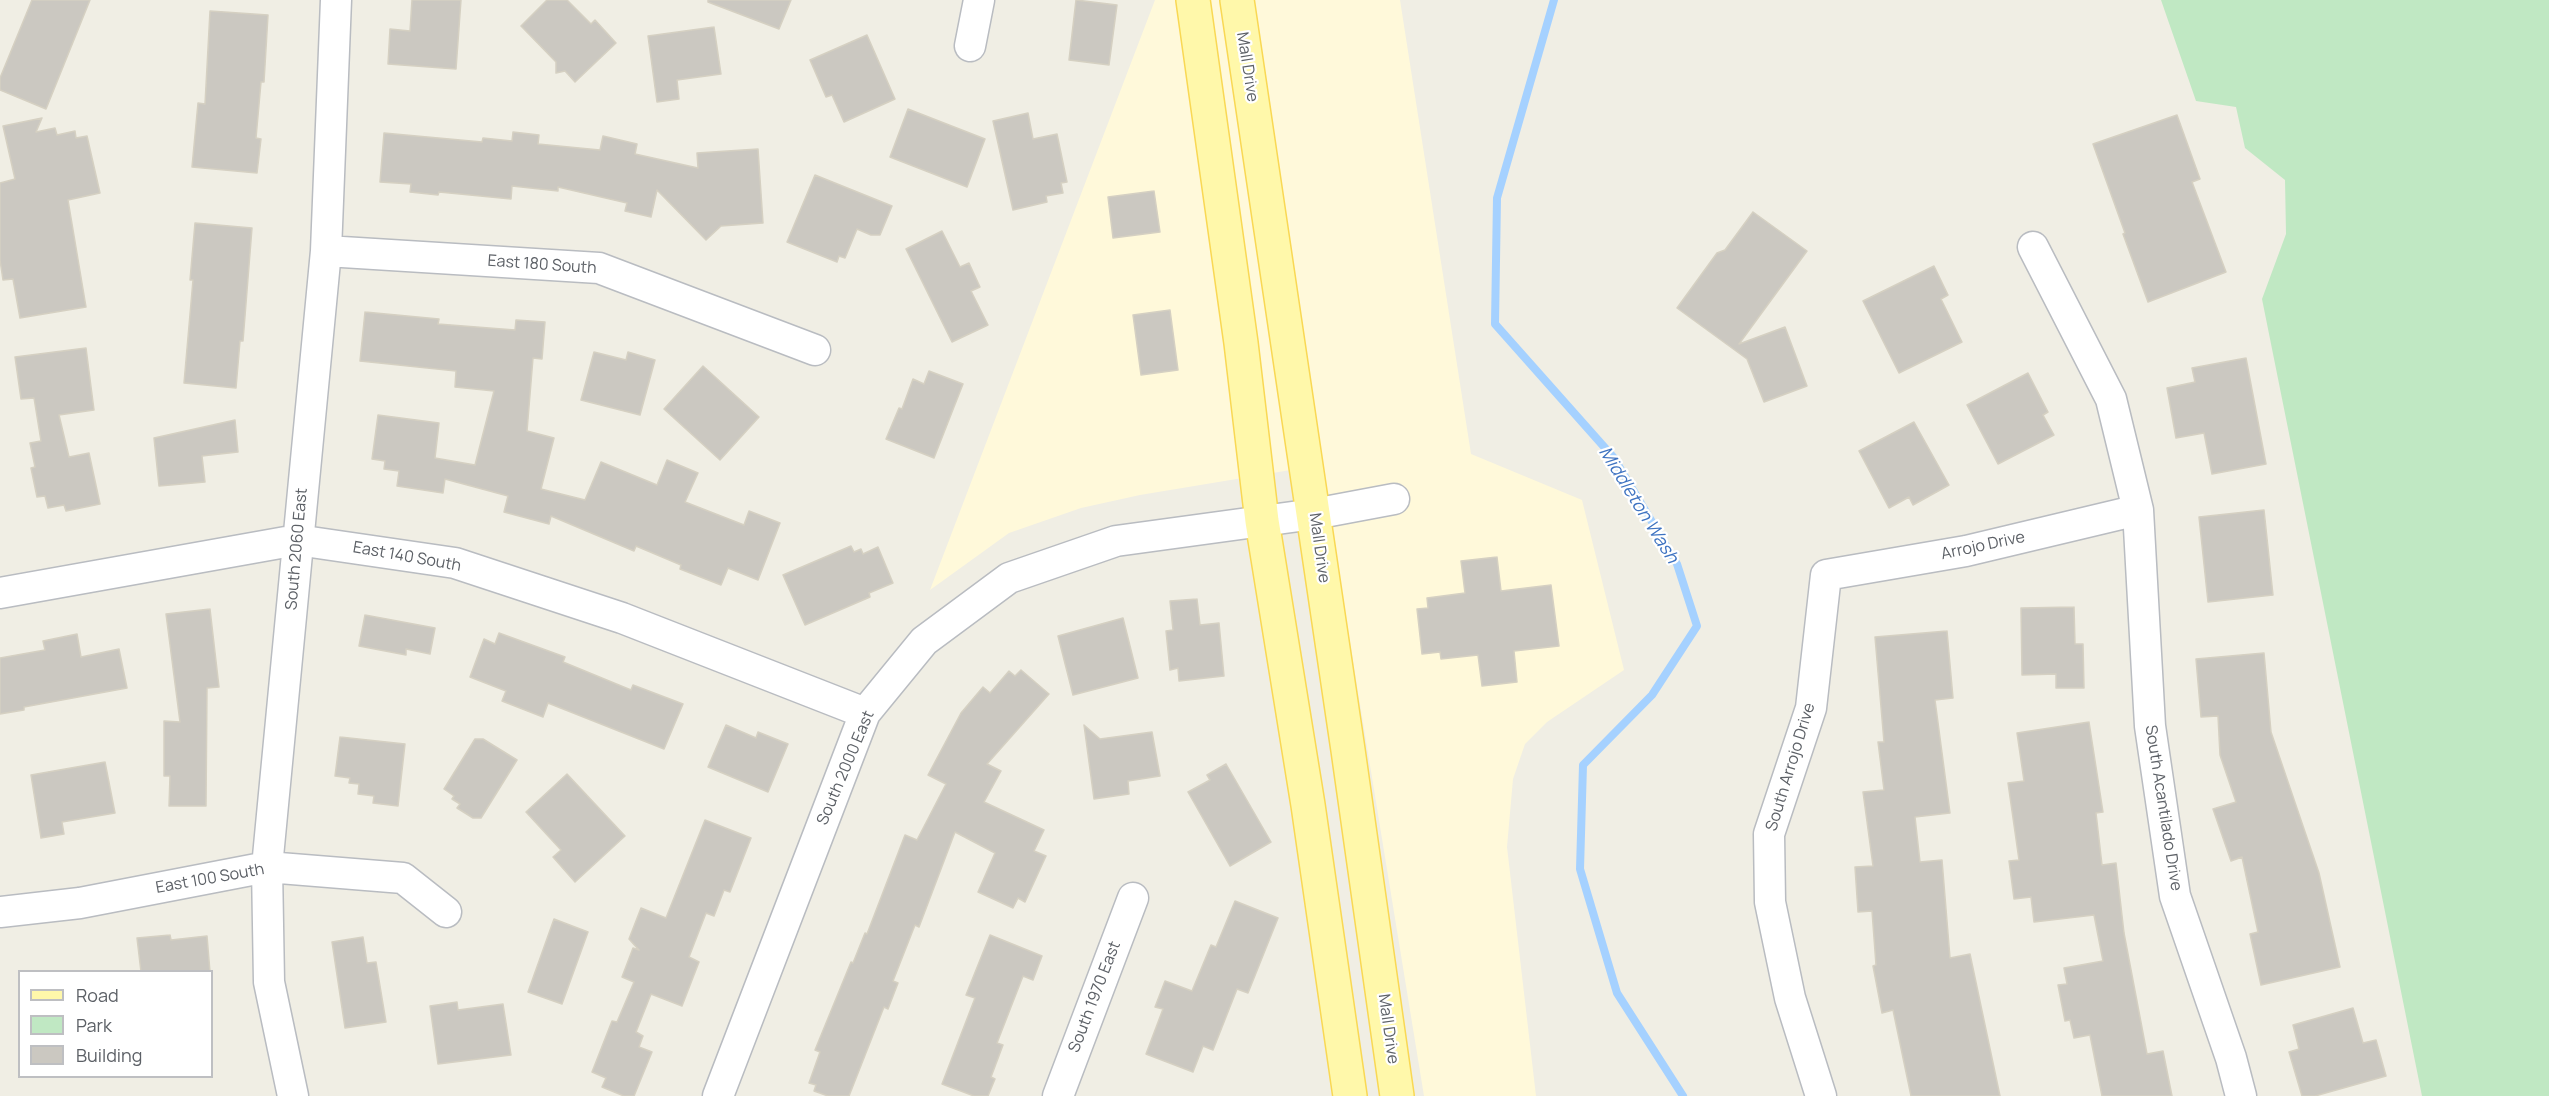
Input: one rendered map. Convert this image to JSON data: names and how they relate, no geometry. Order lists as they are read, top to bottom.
{
  "streets": {
    "main road": ["Mall Drive"],
    "street": [
      "East 180 South",
      "Arrojo Drive",
      "South 2060 East",
      "East 140 South",
      "South Arrojo Drive",
      "South 2000 East",
      "South Acantilado Drive",
      "East 100 South",
      "South 1970 East"
    ]
  },
  "crossings": [
    ["Mall Drive", "South 2000 East"],
    ["East 180 South", "South 2060 East"],
    ["Arrojo Drive", "South Arrojo Drive"],
    ["Arrojo Drive", "South Acantilado Drive"],
    ["South 2060 East", "East 140 South"],
    ["South 2060 East", "East 100 South"],
    ["East 140 South", "South 2000 East"]
  ],
  "water": ["Middleton Wash"],
  "legend": ["Road", "Park", "Building"]
}
